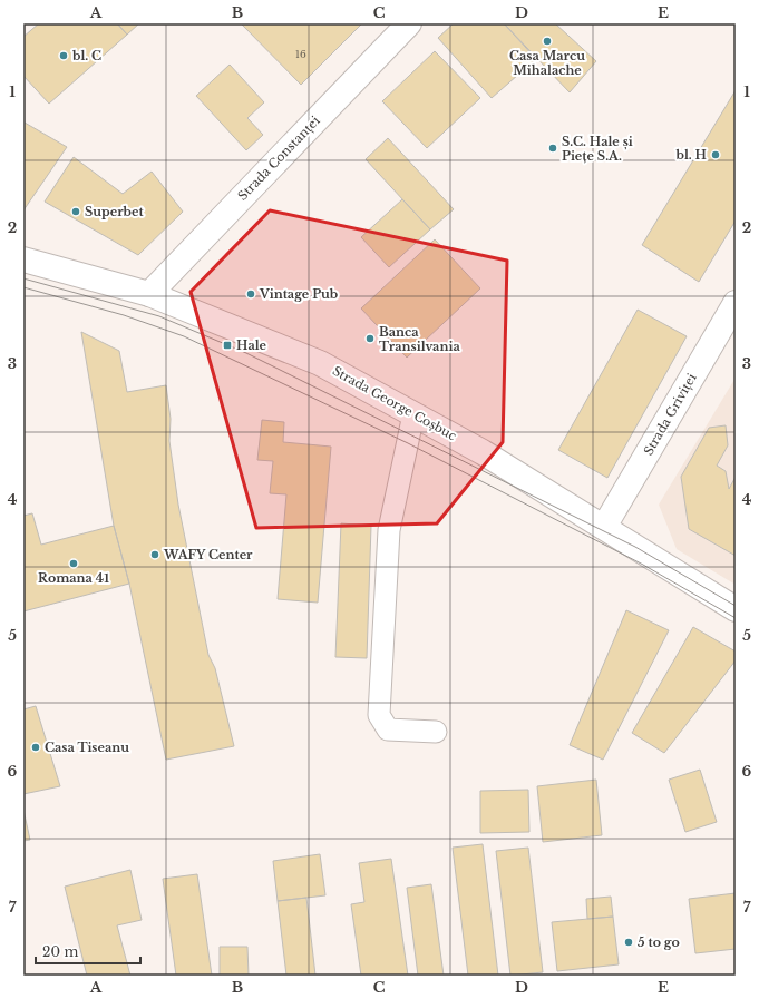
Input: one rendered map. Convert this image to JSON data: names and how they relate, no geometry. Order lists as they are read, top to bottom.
{
  "streets": {
    "main road": ["Strada Constanței", "Strada George Coșbuc", "Strada Griviței"]
  },
  "crossings": [
    ["Strada Constanței", "Strada George Coșbuc"],
    ["Strada George Coșbuc", "Strada Griviței"]
  ],
  "places": {
    "other": [
      "Casa Marcu Mihalache",
      "bl. C",
      "S.C. Hale și Piețe S.A.",
      "bl. H",
      "Superbet",
      "Vintage Pub",
      "Banca Transilvania",
      "WAFY Center",
      "Romana 41",
      "Casa Tiseanu",
      "5 to go"
    ],
    "transit": ["Hale"]
  },
  "house_numbers": ["16"],
  "scale_bar": "20 m",
  "grid": {
    "columns": [
      "A",
      "B",
      "C",
      "D",
      "E"
    ],
    "rows": [
      "1",
      "2",
      "3",
      "4",
      "5",
      "6",
      "7"
    ]
  }
}
